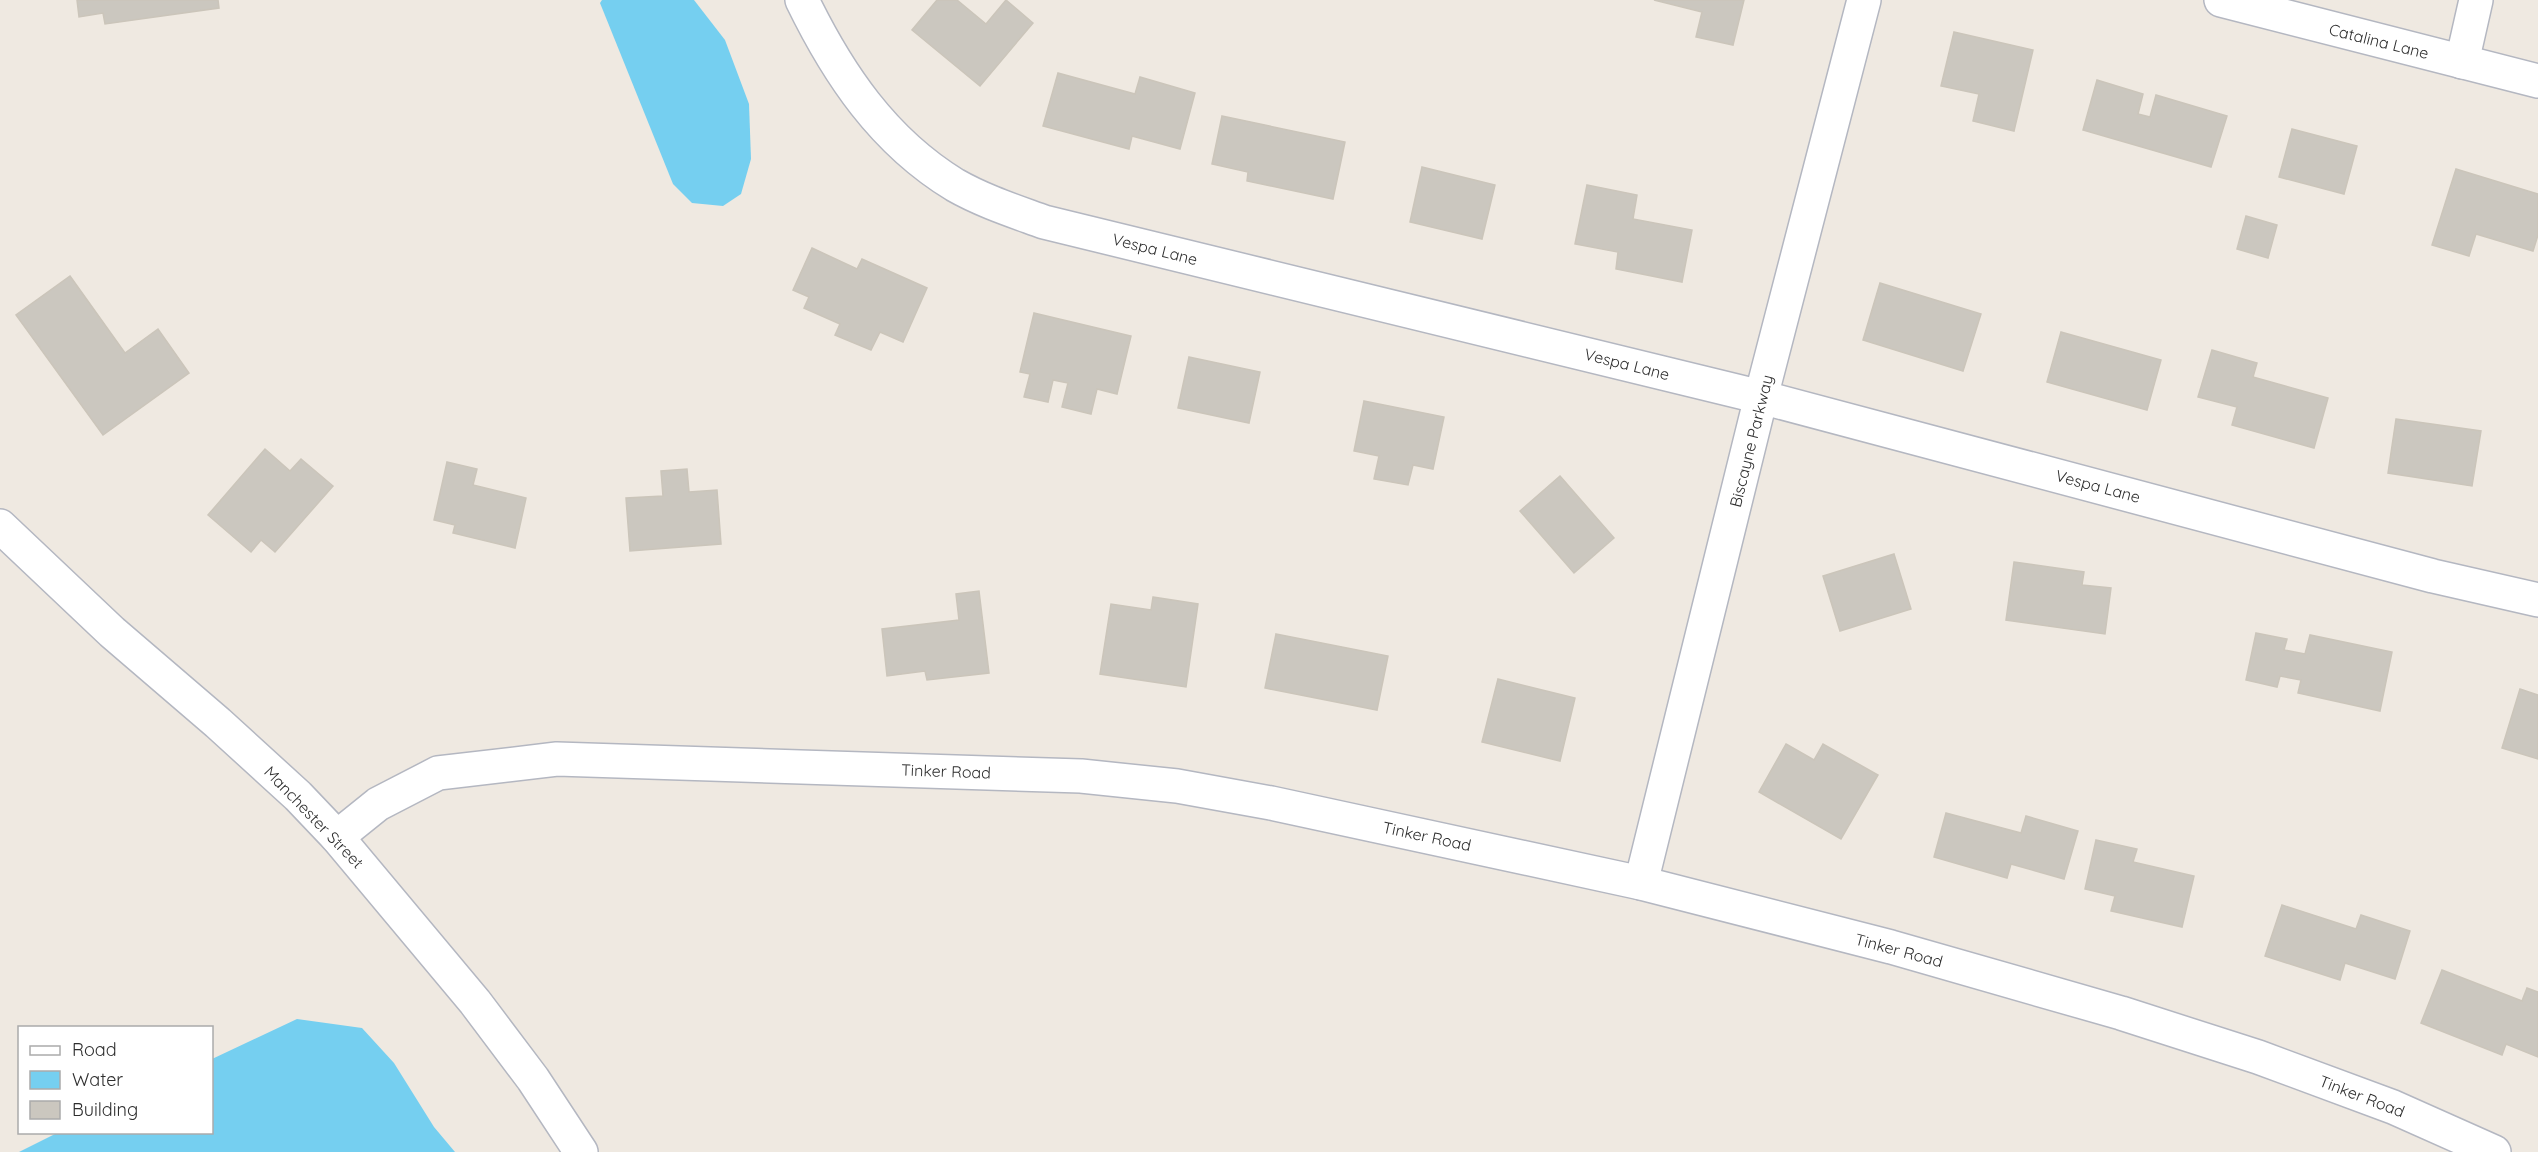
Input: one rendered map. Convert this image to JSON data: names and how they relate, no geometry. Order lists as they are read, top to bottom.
{
  "streets": {
    "street": [
      "Catalina Lane",
      "Vespa Lane",
      "Biscayne Parkway",
      "Tinker Road",
      "Manchester Street"
    ]
  },
  "crossings": [
    ["Vespa Lane", "Biscayne Parkway"],
    ["Biscayne Parkway", "Tinker Road"],
    ["Tinker Road", "Manchester Street"]
  ],
  "legend": ["Road", "Water", "Building"]
}
